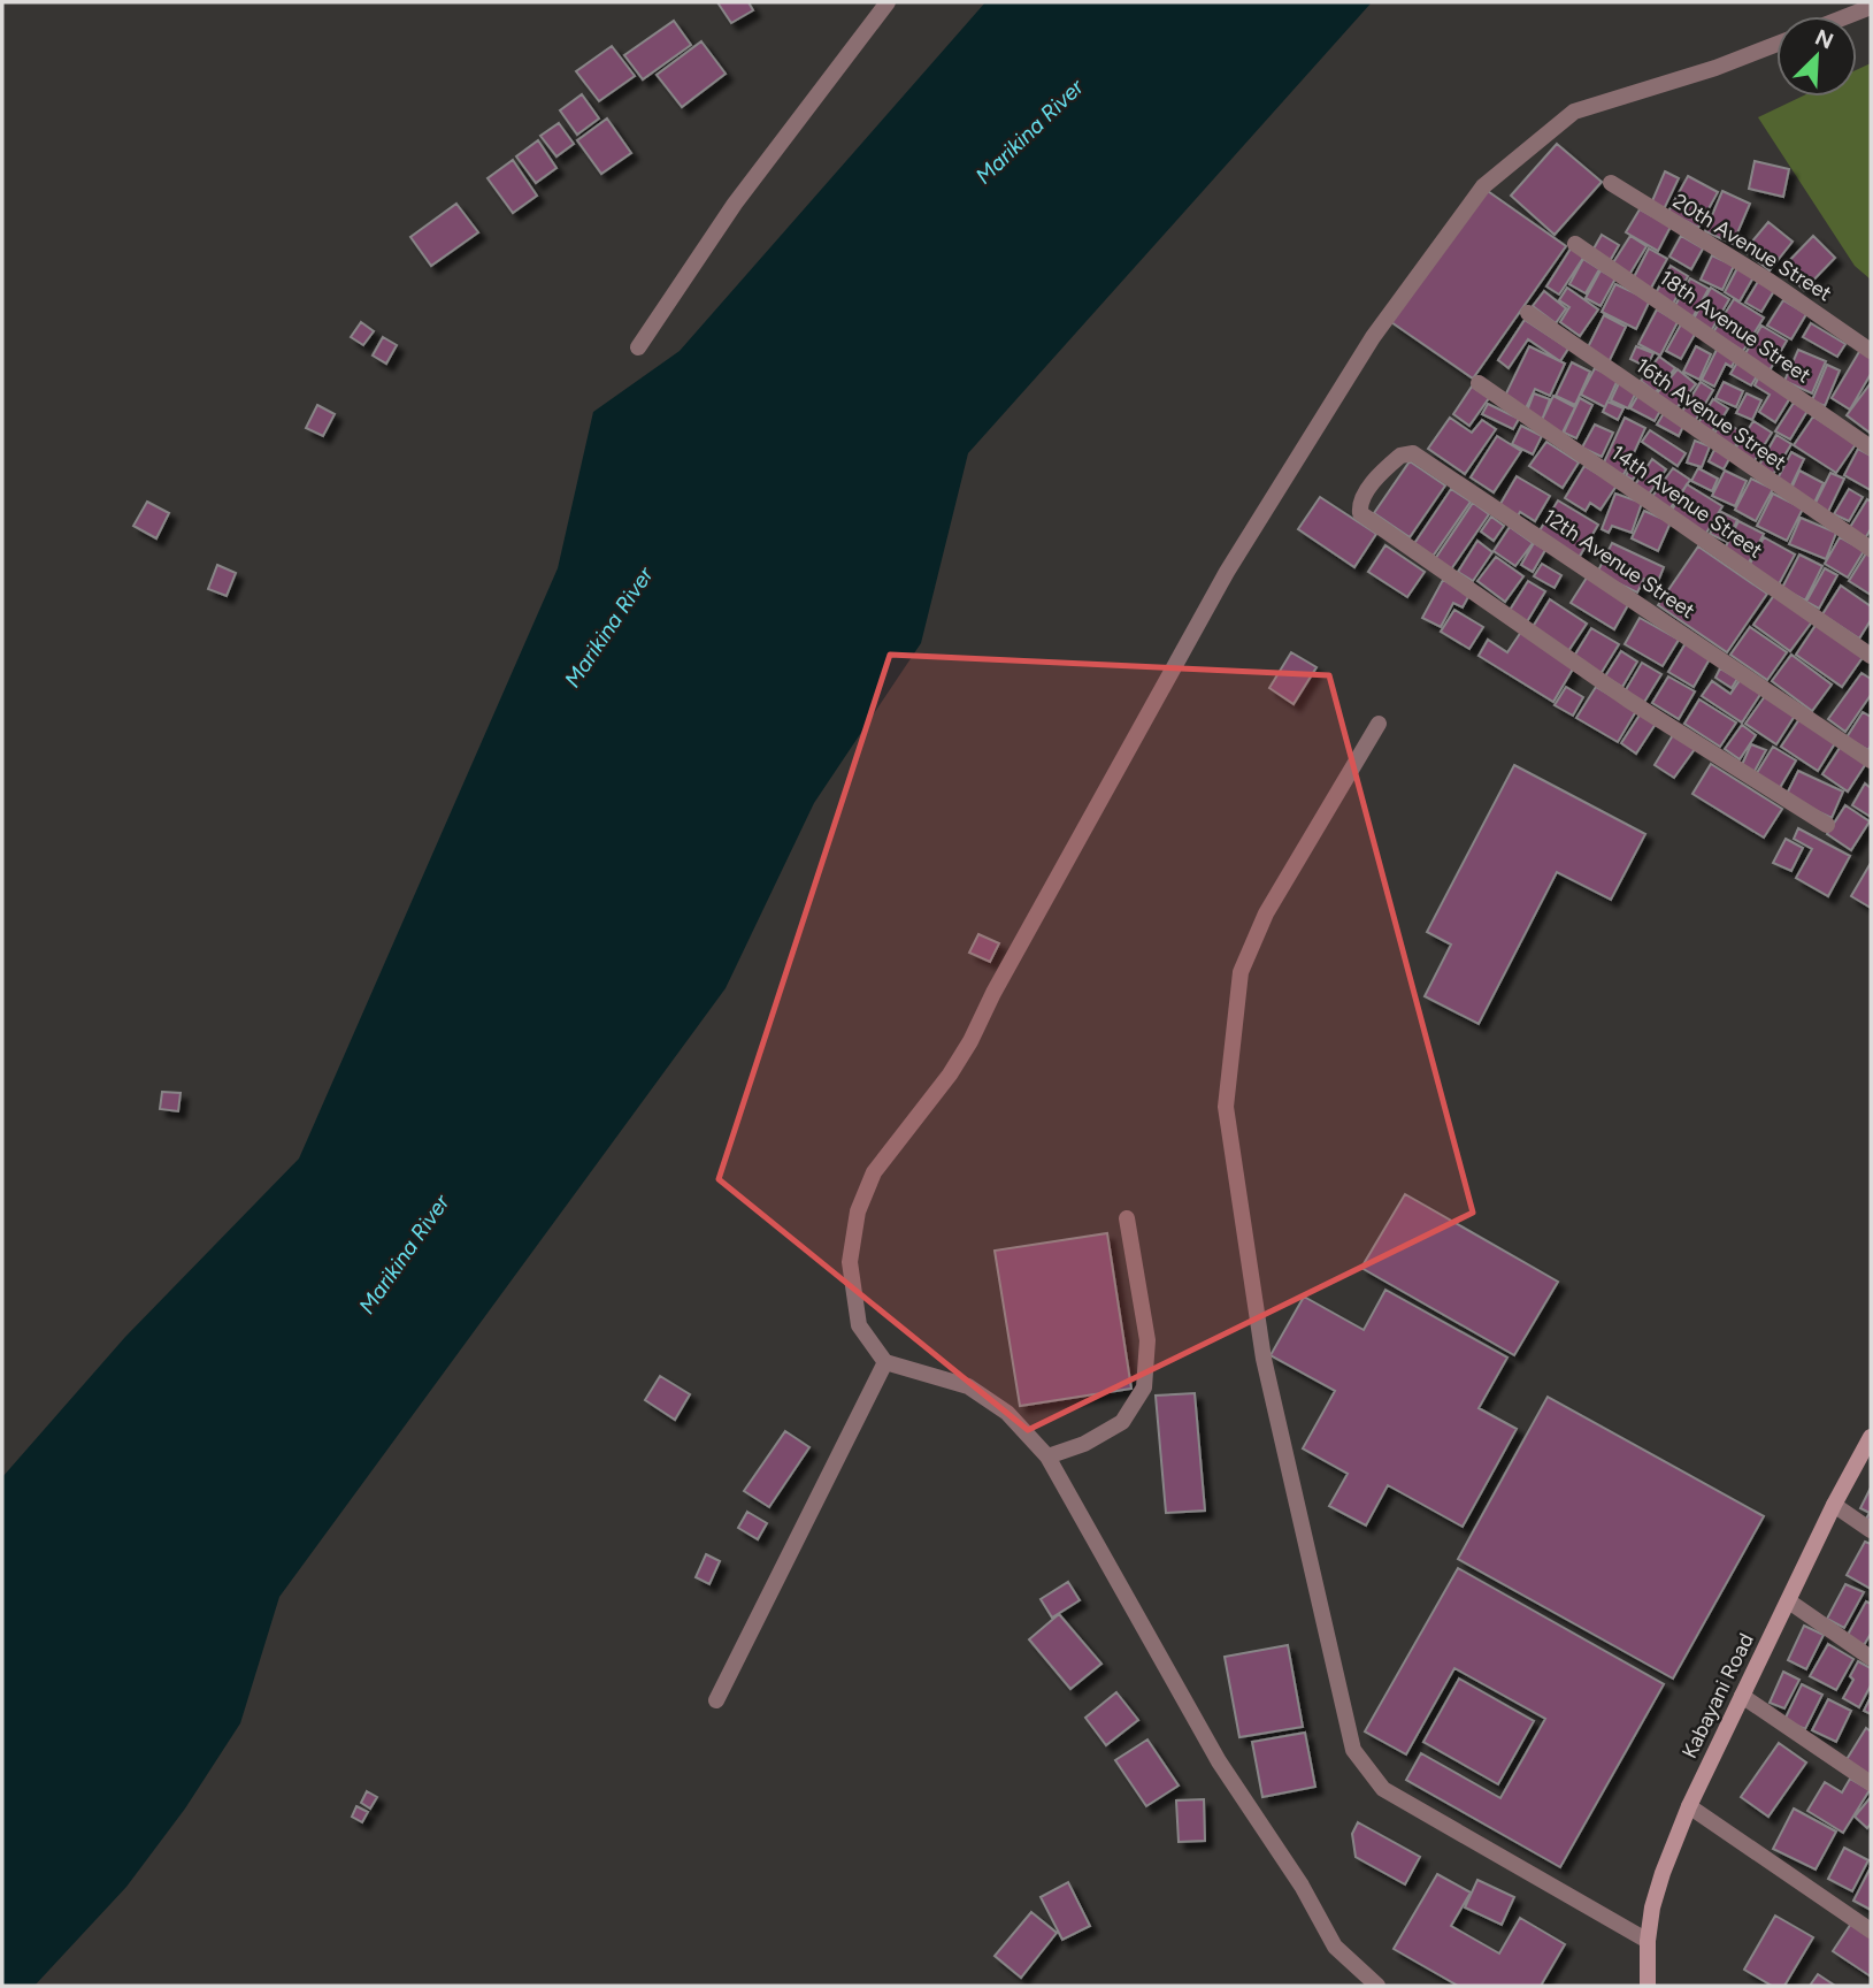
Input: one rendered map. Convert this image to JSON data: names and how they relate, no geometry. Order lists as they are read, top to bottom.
{
  "streets": {
    "street": [
      "20th Avenue Street",
      "18th Avenue Street",
      "16th Avenue Street",
      "14th Avenue Street",
      "12th Avenue Street",
      "Kabayani Road"
    ]
  },
  "water": ["Marikina River"],
  "north": "top right"
}
